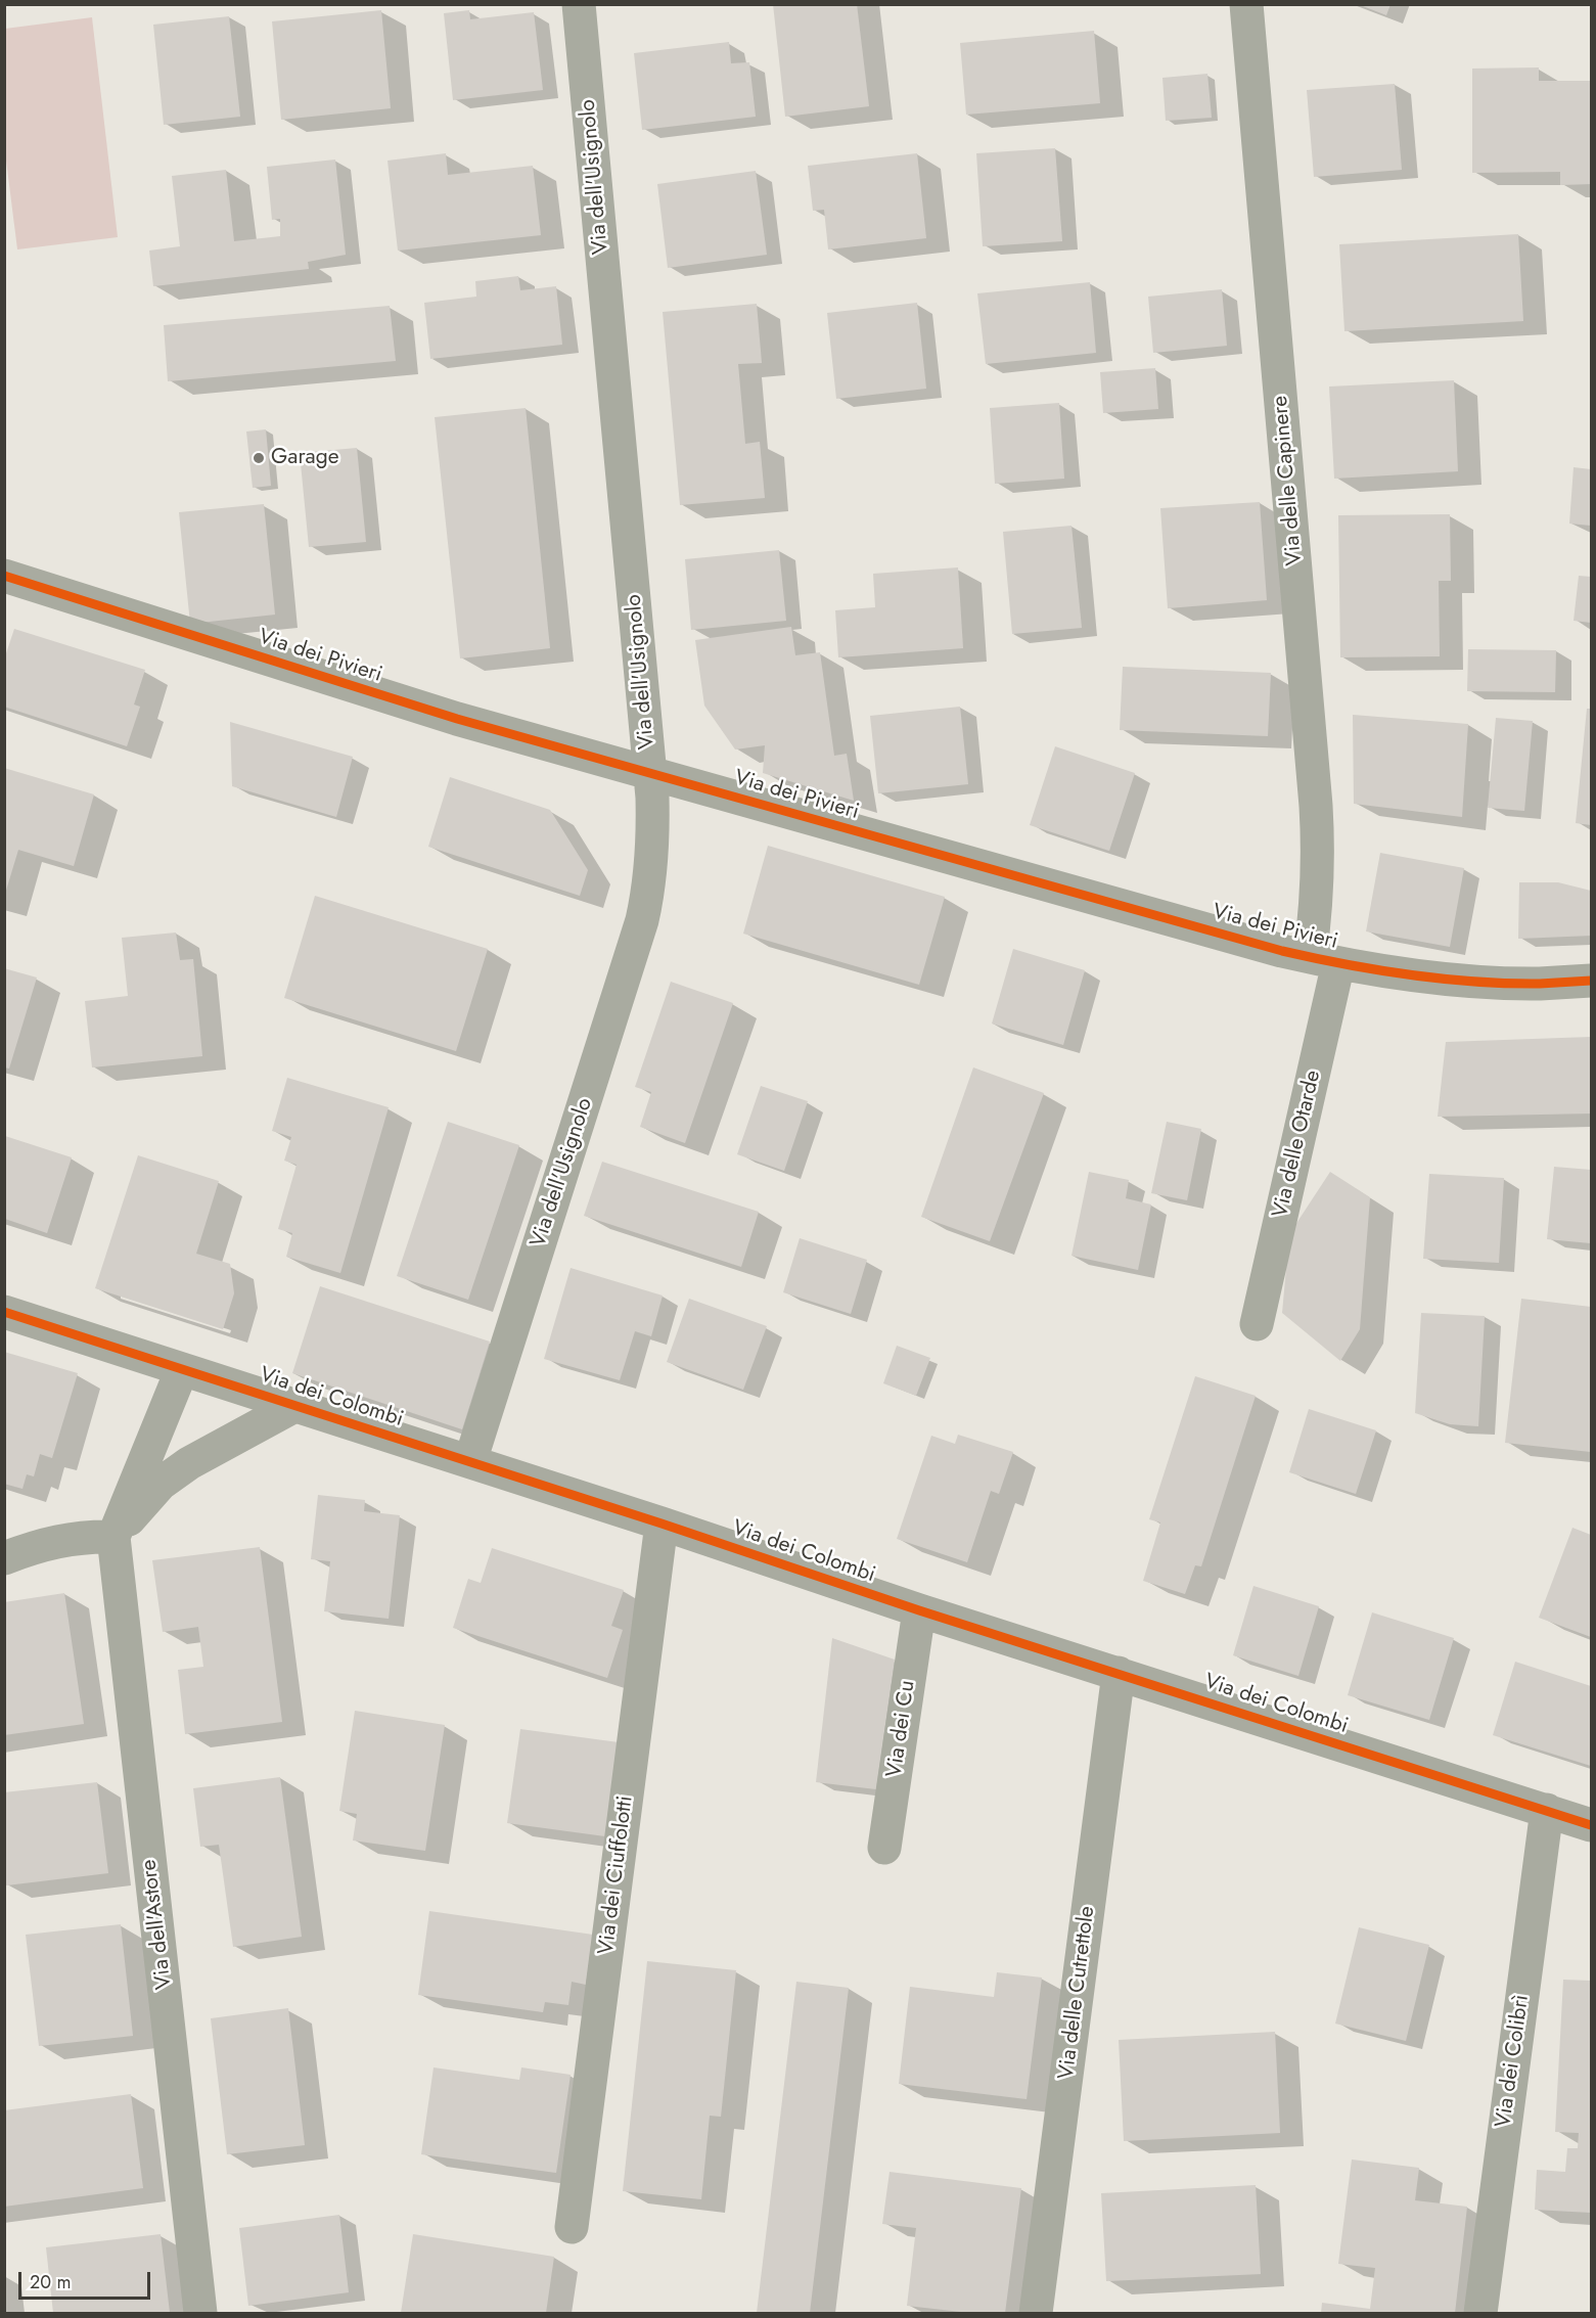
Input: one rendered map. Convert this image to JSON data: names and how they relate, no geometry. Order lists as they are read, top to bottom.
{
  "streets": {
    "street": [
      "Via dell'Usignolo",
      "Via delle Capinere",
      "Via dei Pivieri",
      "Via delle Otarde",
      "Via dei Colombi",
      "Via dei Cu",
      "Via dei Ciuffolotti",
      "Via dell'Astore",
      "Via delle Cutrettole",
      "Via dei Colibrì"
    ]
  },
  "crossings": [
    ["Via dell'Usignolo", "Via dei Pivieri"],
    ["Via dell'Usignolo", "Via dei Colombi"],
    ["Via delle Capinere", "Via dei Pivieri"],
    ["Via delle Capinere", "Via delle Otarde"],
    ["Via dei Pivieri", "Via delle Otarde"],
    ["Via dei Colombi", "Via dei Cu"],
    ["Via dei Colombi", "Via dei Ciuffolotti"],
    ["Via dei Colombi", "Via delle Cutrettole"],
    ["Via dei Colombi", "Via dei Colibrì"]
  ],
  "places": ["Garage"],
  "scale_bar": "20 m"
}
